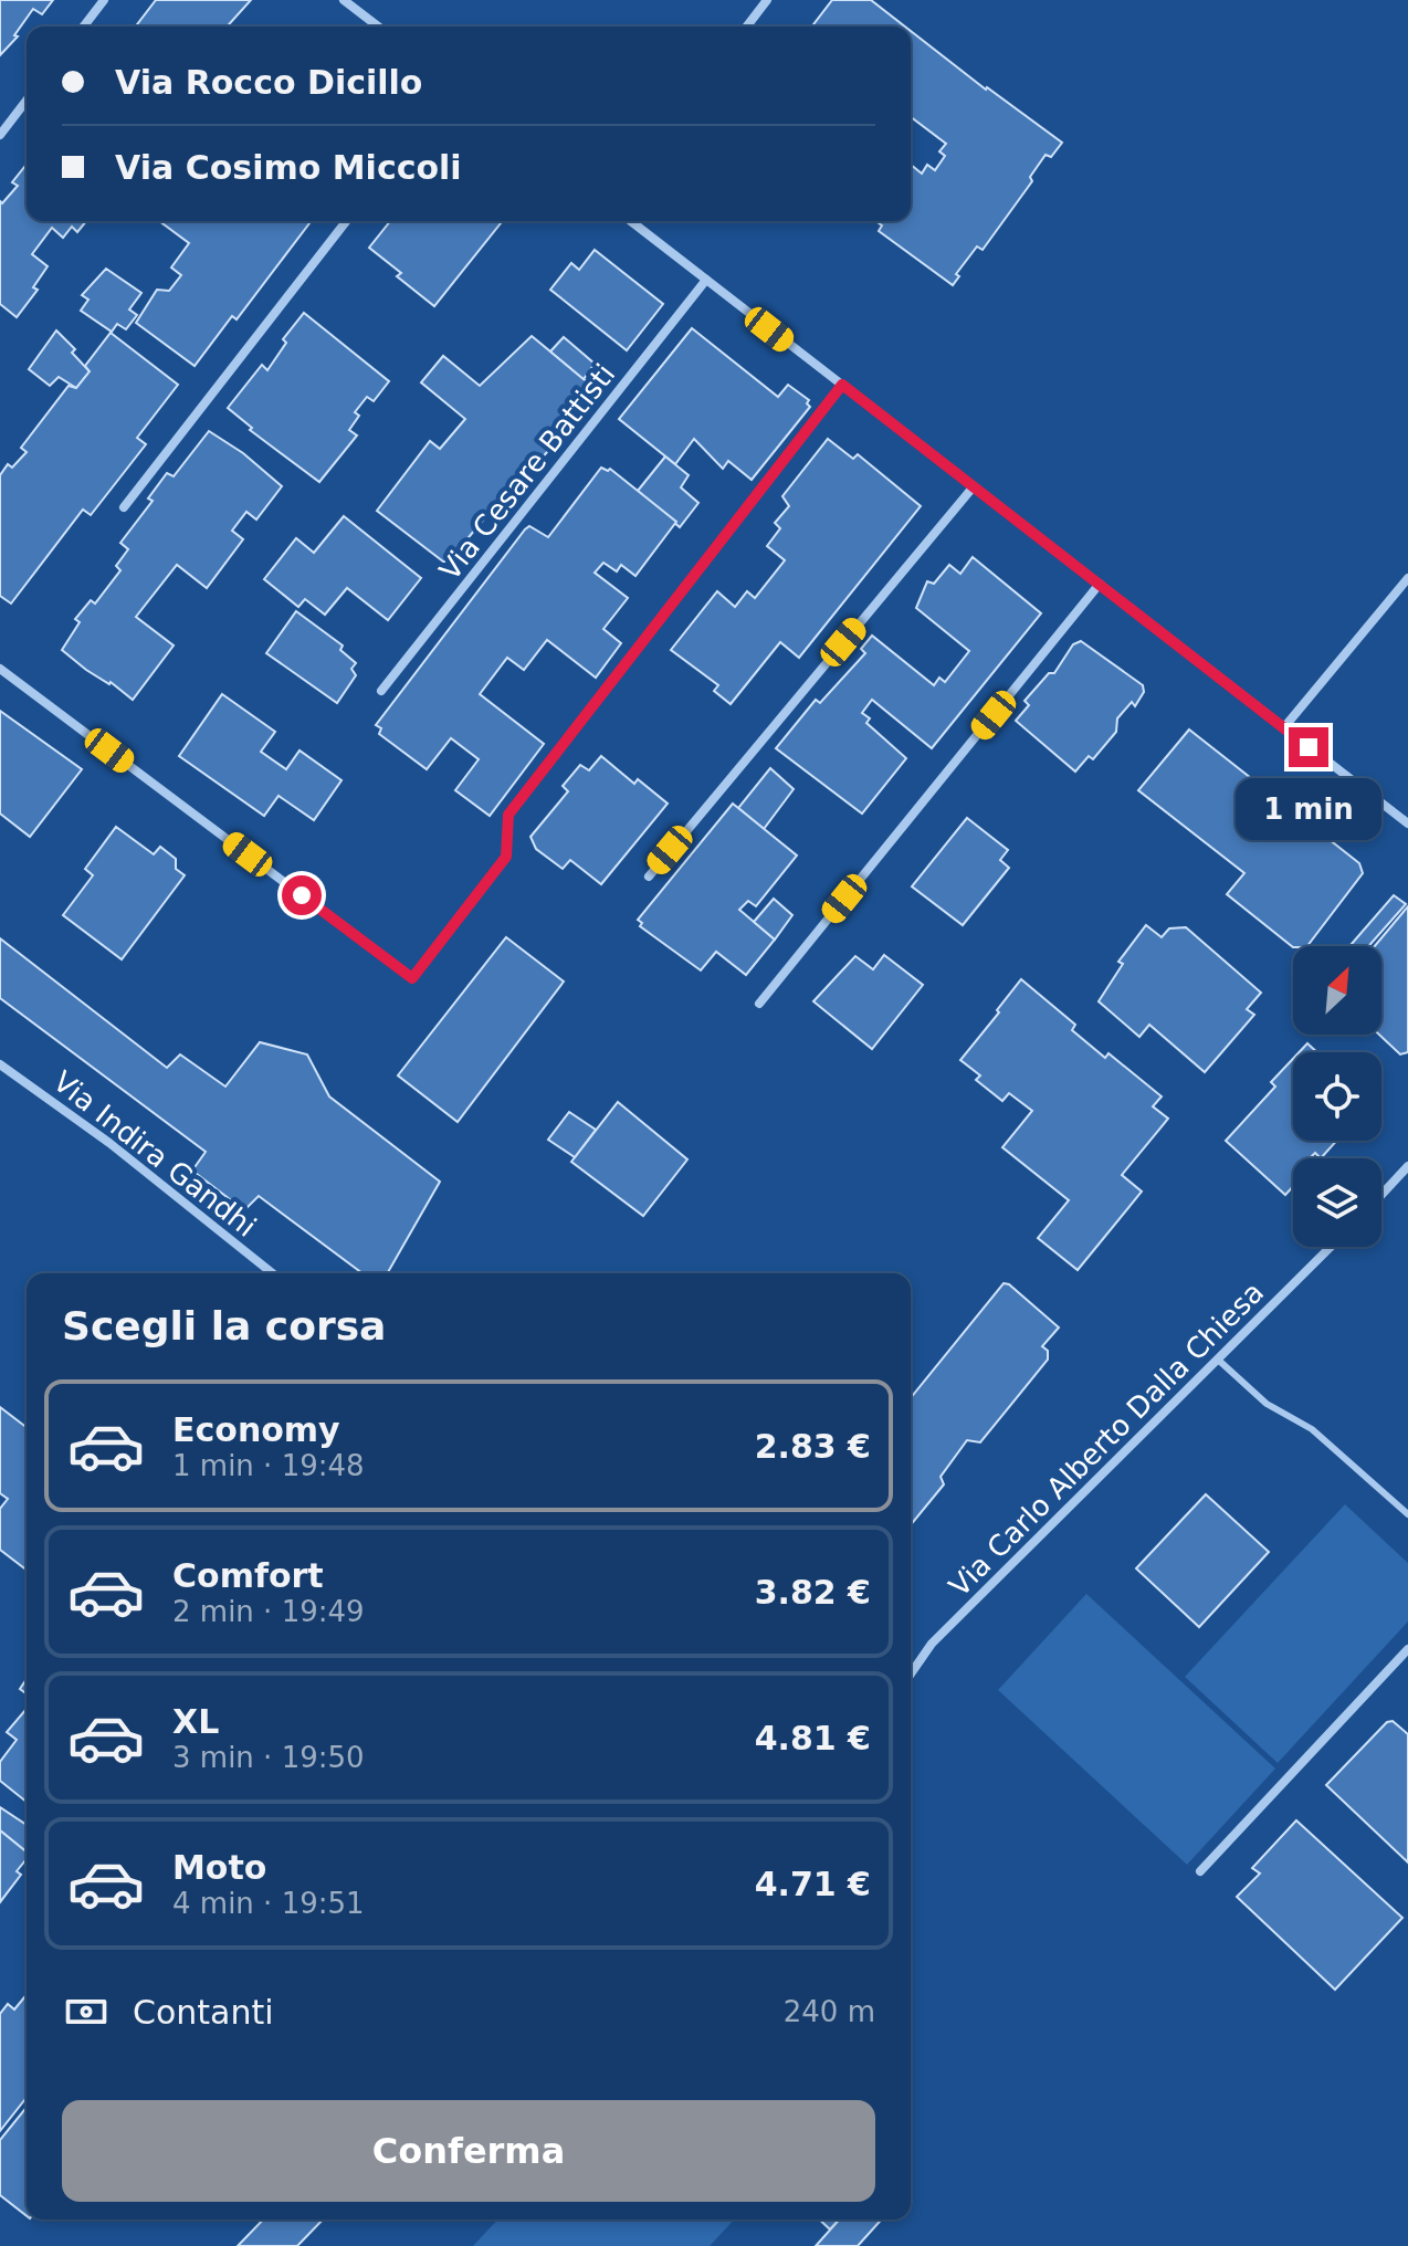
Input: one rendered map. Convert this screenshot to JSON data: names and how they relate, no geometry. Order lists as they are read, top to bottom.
{
  "streets": {
    "street": ["Via Cesare Battisti", "Via Indira Gandhi", "Via Carlo Alberto Dalla Chiesa"]
  },
  "north": "top right",
  "page": {
    "banner": ["Via Rocco Dicillo", "Via Cosimo Miccoli"],
    "bubble": "1 min",
    "heading": "Scegli la corsa",
    "list": [
      {
        "name": "Economy",
        "note": "1 min · 19:48",
        "value": "2.83 €"
      },
      {
        "name": "Comfort",
        "note": "2 min · 19:49",
        "value": "3.82 €"
      },
      {
        "name": "XL",
        "note": "3 min · 19:50",
        "value": "4.81 €"
      },
      {
        "name": "Moto",
        "note": "4 min · 19:51",
        "value": "4.71 €"
      }
    ],
    "pay": ["Contanti", "240 m"],
    "buttons": "Conferma"
  }
}
